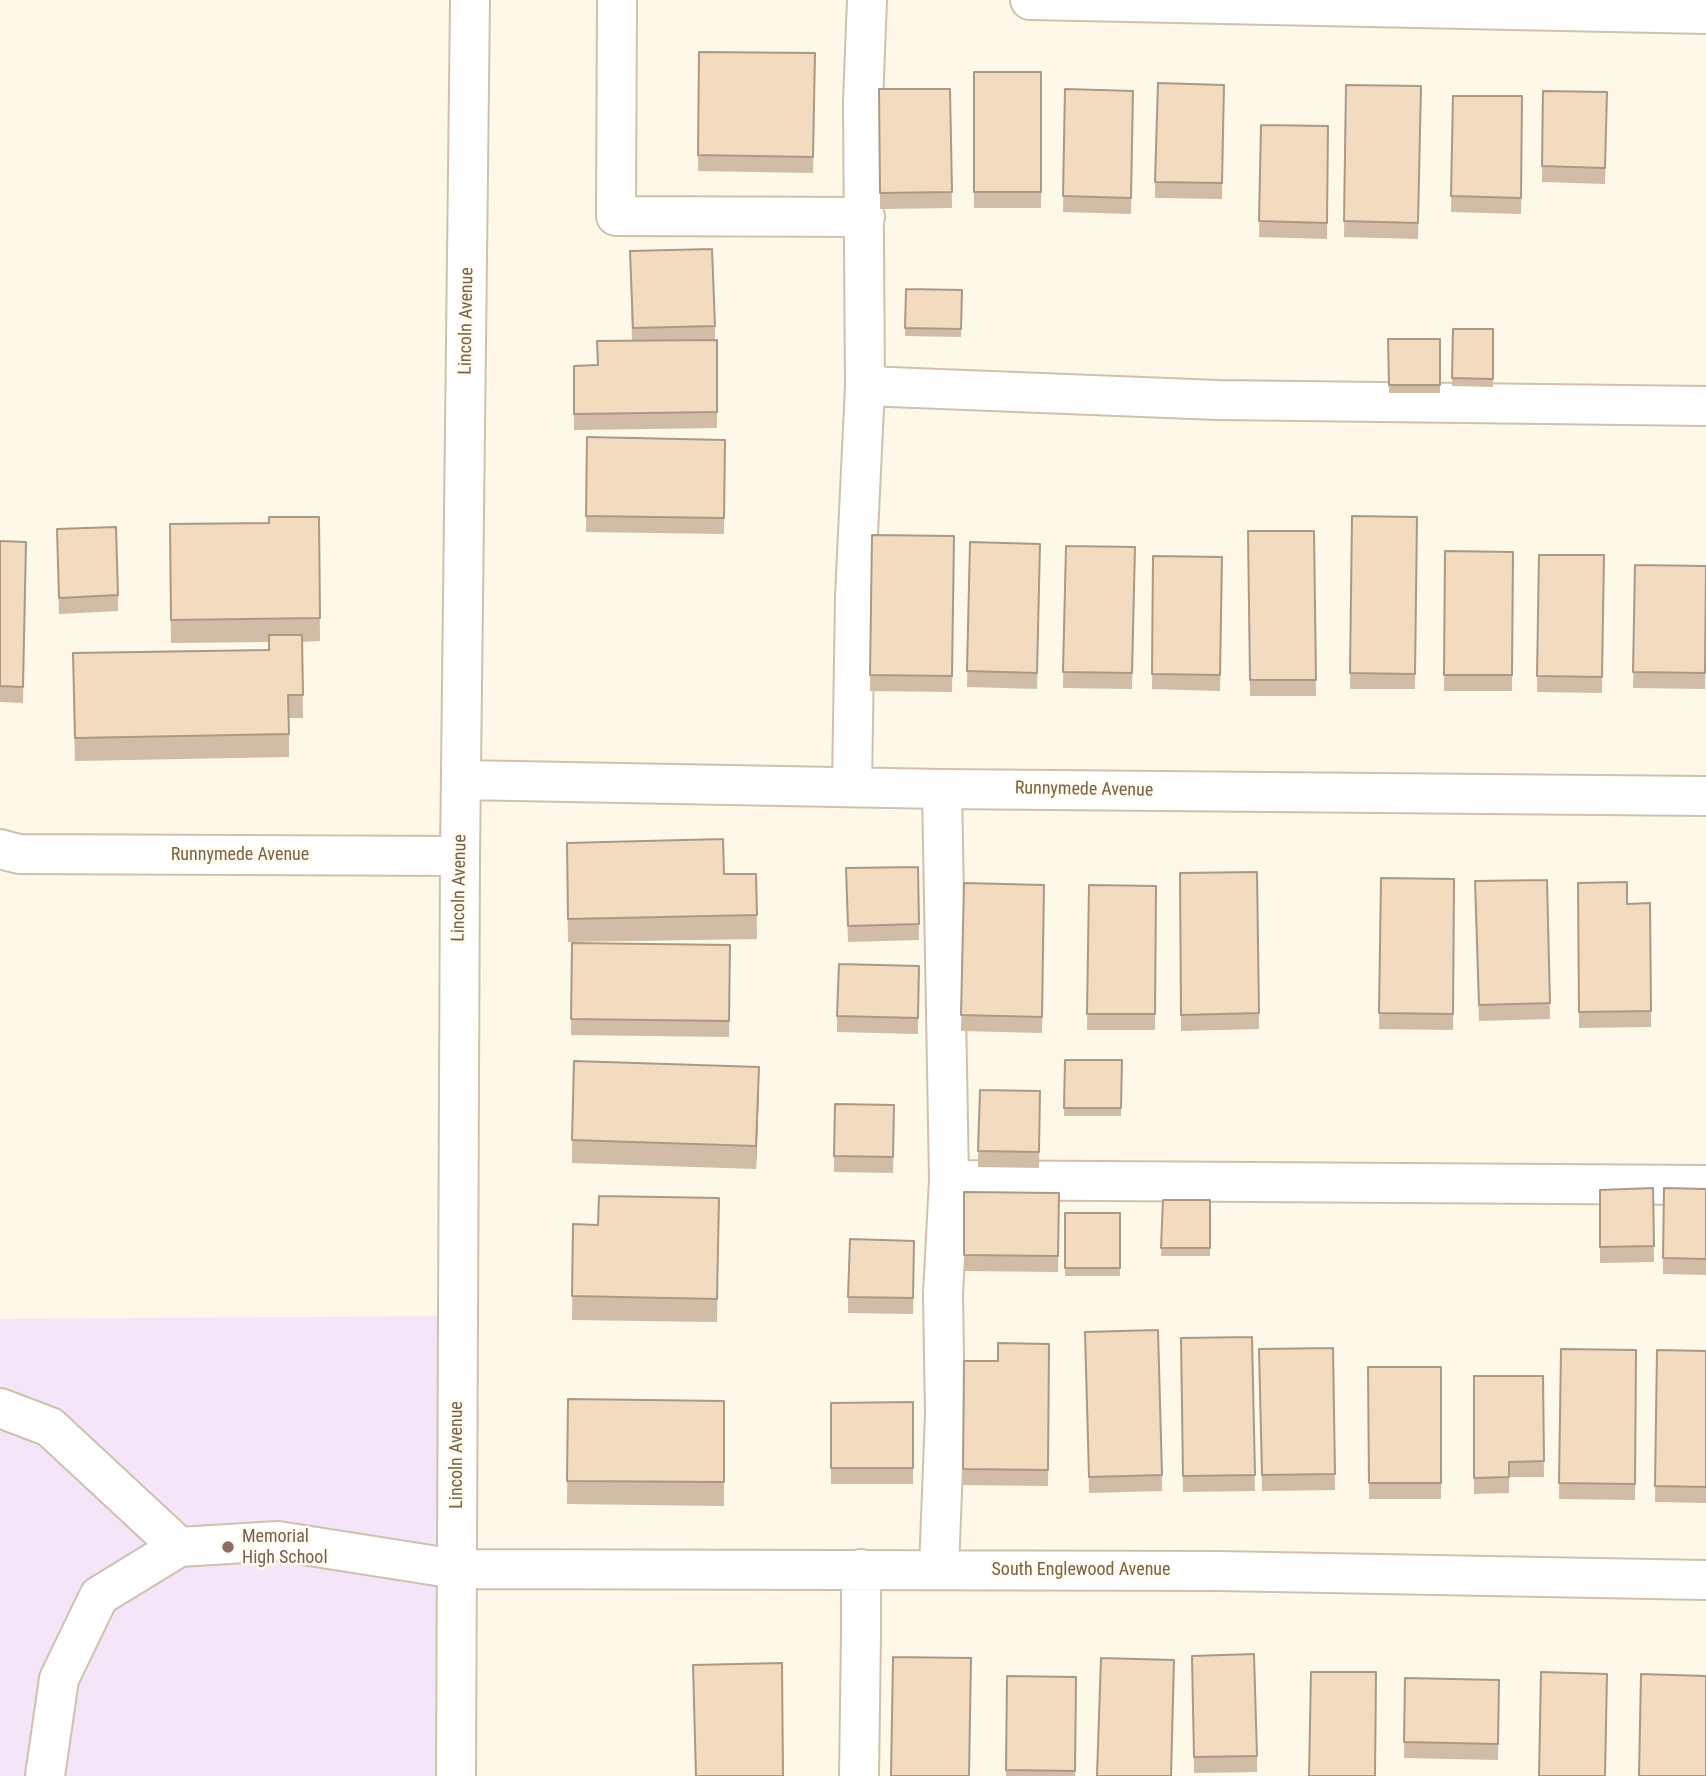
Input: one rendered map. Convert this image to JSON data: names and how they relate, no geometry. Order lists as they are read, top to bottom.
{
  "streets": {
    "street": ["Lincoln Avenue", "Runnymede Avenue", "South Englewood Avenue"]
  },
  "crossings": [
    ["Lincoln Avenue", "Runnymede Avenue"],
    ["Lincoln Avenue", "South Englewood Avenue"]
  ],
  "places": ["Memorial High School"]
}
